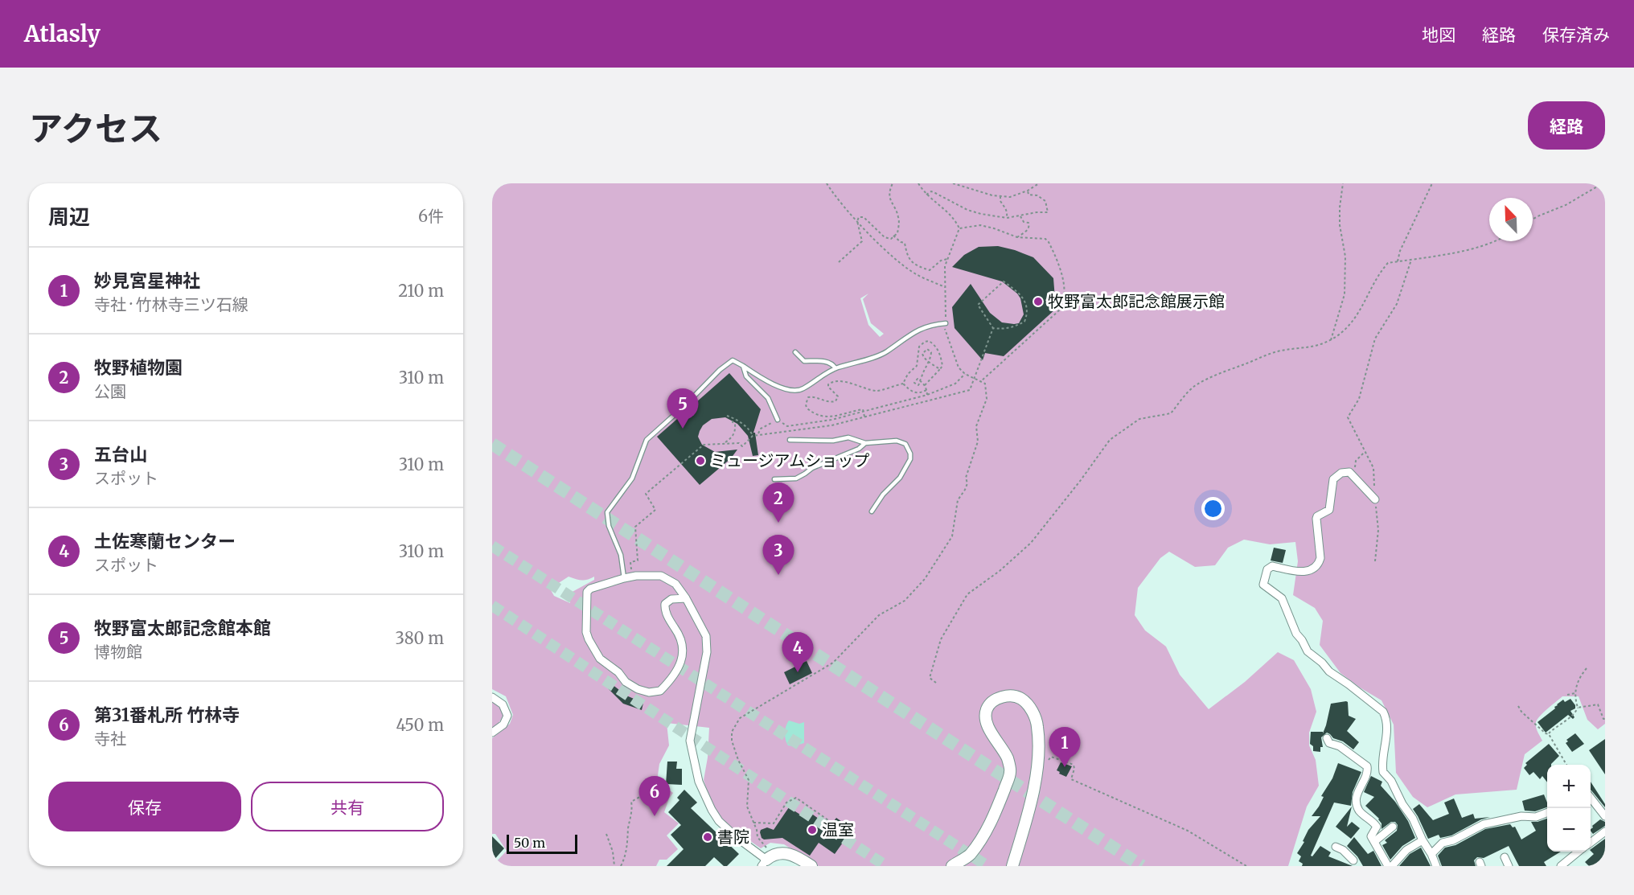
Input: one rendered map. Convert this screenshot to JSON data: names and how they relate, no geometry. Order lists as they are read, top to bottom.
{
  "places": [
    "牧野富太郎記念館展示館",
    "ミュージアムショップ",
    "温室",
    "書院"
  ],
  "scale_bar": "50 m",
  "north": "top left",
  "page": {
    "header": "Atlasly",
    "nav": ["地図", "経路", "保存済み"],
    "title": "アクセス",
    "buttons": [
      "経路",
      ["保存", "共有"]
    ],
    "heading": ["周辺", "6件"],
    "list": [
      {
        "mark": "1",
        "name": "妙見宮星神社",
        "note": "寺社 · 竹林寺三ツ石線",
        "value": "210 m"
      },
      {
        "mark": "2",
        "name": "牧野植物園",
        "note": "公園",
        "value": "310 m"
      },
      {
        "mark": "3",
        "name": "五台山",
        "note": "スポット",
        "value": "310 m"
      },
      {
        "mark": "4",
        "name": "土佐寒蘭センター",
        "note": "スポット",
        "value": "310 m"
      },
      {
        "mark": "5",
        "name": "牧野富太郎記念館本館",
        "note": "博物館",
        "value": "380 m"
      },
      {
        "mark": "6",
        "name": "第31番札所 竹林寺",
        "note": "寺社",
        "value": "450 m"
      }
    ],
    "pins": [
      "5",
      "2",
      "3",
      "4",
      "1",
      "6"
    ],
    "map_buttons": ["+", "−"],
    "scale": "50 m"
  }
}
